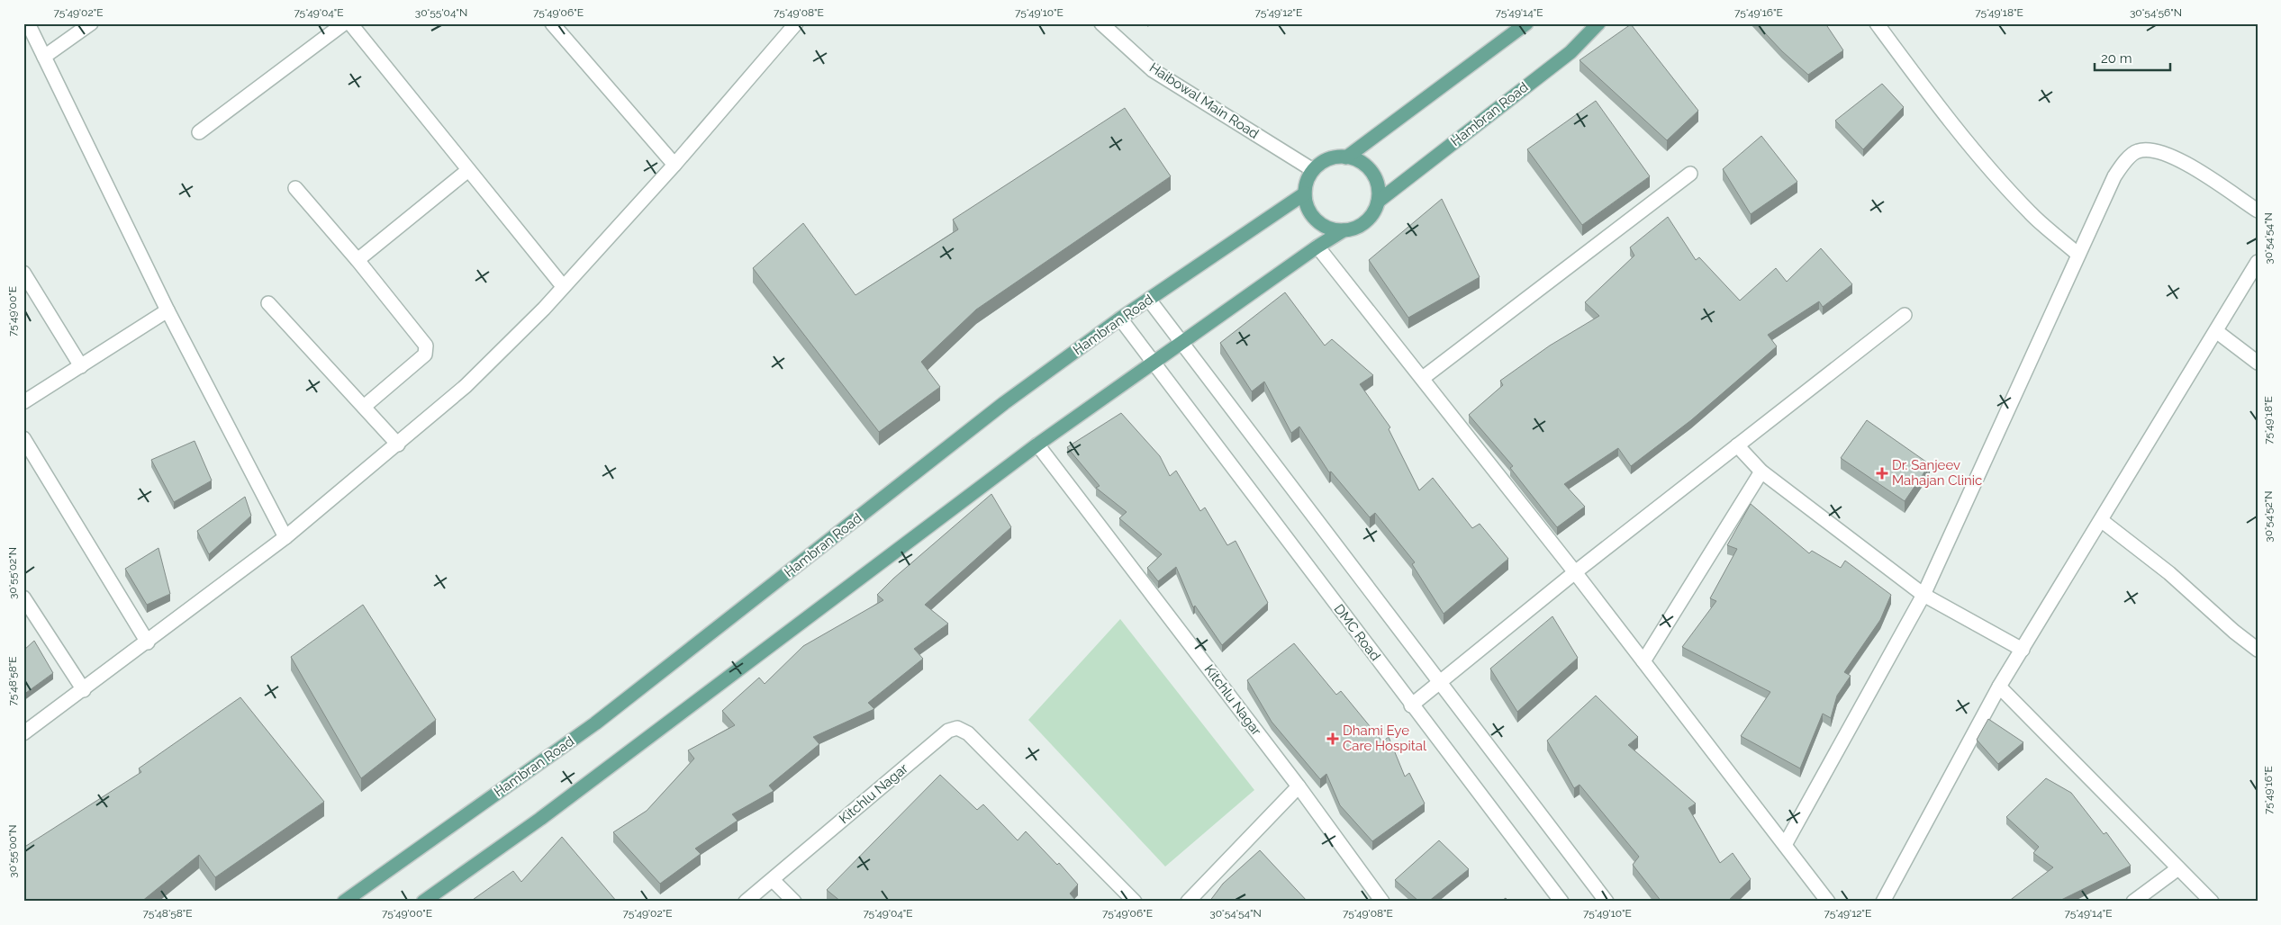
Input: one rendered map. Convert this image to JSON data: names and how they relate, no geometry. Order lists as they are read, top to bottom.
{
  "streets": {
    "main road": ["Hambran Road"],
    "street": ["Haibowal Main Road", "DMC Road", "Kitchlu Nagar"]
  },
  "crossings": [
    ["Haibowal Main Road", "Hambran Road"],
    ["Hambran Road", "DMC Road"]
  ],
  "places": {
    "health": ["Dr. Sanjeev Mahajan Clinic", "Dhami Eye Care Hospital"]
  },
  "scale_bar": "20 m",
  "coordinates": [
    "75°49'02\"E",
    "75°49'04\"E",
    "30°55'04\"N",
    "75°49'06\"E",
    "75°49'08\"E",
    "75°49'10\"E",
    "75°49'12\"E",
    "75°49'14\"E",
    "75°49'16\"E",
    "75°49'18\"E",
    "30°54'56\"N",
    "30°54'54\"N",
    "75°49'00\"E",
    "30°54'52\"N",
    "30°55'02\"N",
    "75°48'58\"E",
    "30°55'00\"N"
  ]
}
